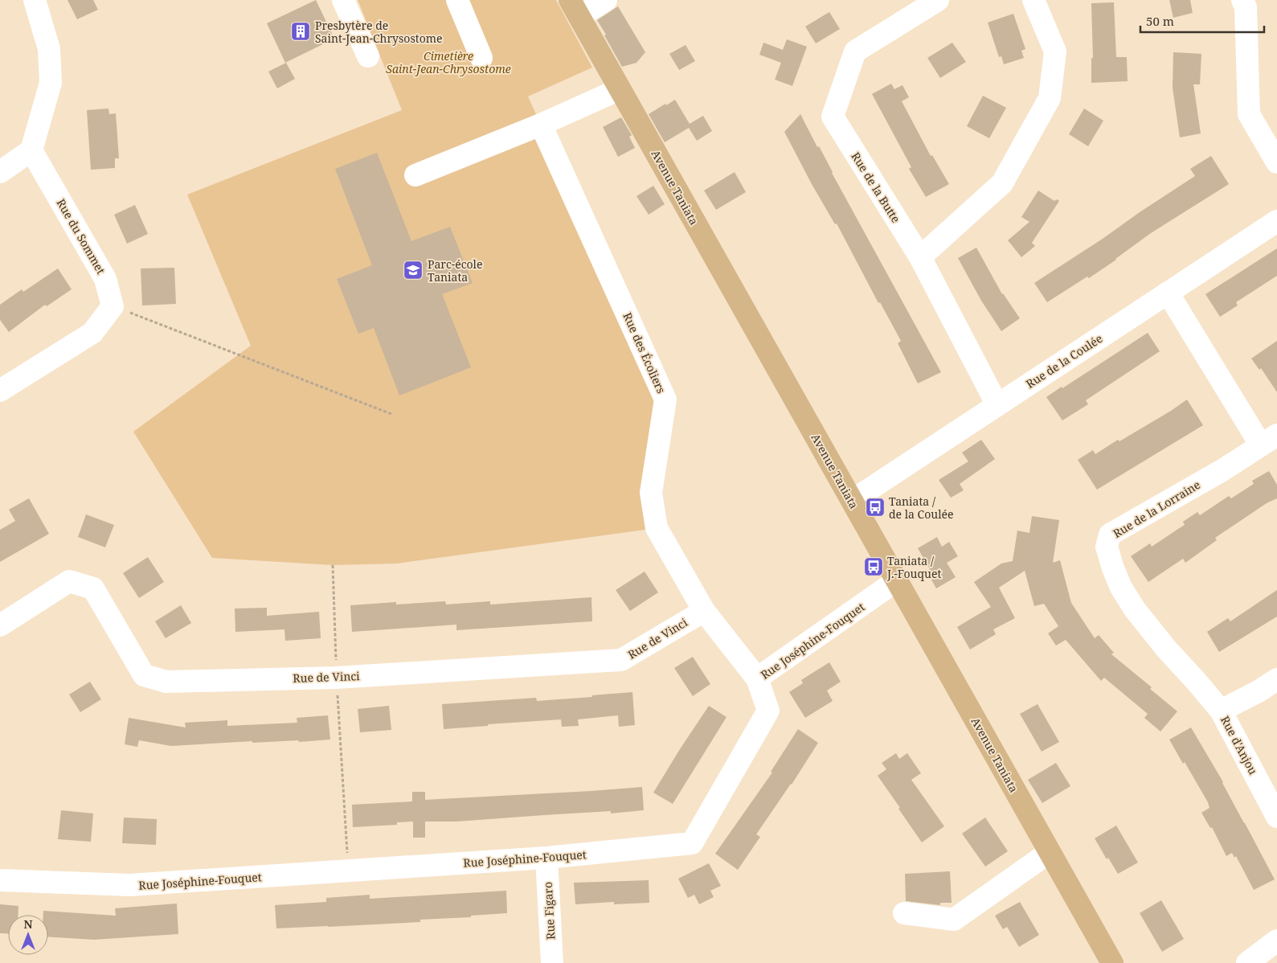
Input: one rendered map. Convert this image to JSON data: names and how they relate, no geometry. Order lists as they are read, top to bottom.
{
  "streets": {
    "main road": ["Avenue Taniata"],
    "street": [
      "Rue de la Butte",
      "Rue du Sommet",
      "Rue des Écoliers",
      "Rue de la Coulée",
      "Rue de la Lorraine",
      "Rue de Vinci",
      "Rue Joséphine-Fouquet",
      "Rue d'Anjou",
      "Rue Figaro"
    ]
  },
  "crossings": [
    ["Avenue Taniata", "Rue de la Coulée"],
    ["Avenue Taniata", "Rue Joséphine-Fouquet"],
    ["Rue de la Butte", "Rue de la Coulée"],
    ["Rue des Écoliers", "Rue de Vinci"],
    ["Rue des Écoliers", "Rue Joséphine-Fouquet"],
    ["Rue de la Coulée", "Rue de la Lorraine"],
    ["Rue de la Lorraine", "Rue d'Anjou"],
    ["Rue Joséphine-Fouquet", "Rue Figaro"]
  ],
  "parks": ["Cimetière Saint-Jean-Chrysostome"],
  "places": {
    "building": ["Presbytère de Saint-Jean-Chrysostome"],
    "school or university": ["Parc-école Taniata"],
    "bus stop": ["Taniata / de la Coulée", "Taniata / J.-Fouquet"]
  },
  "scale_bar": "50 m",
  "north": "top"
}
